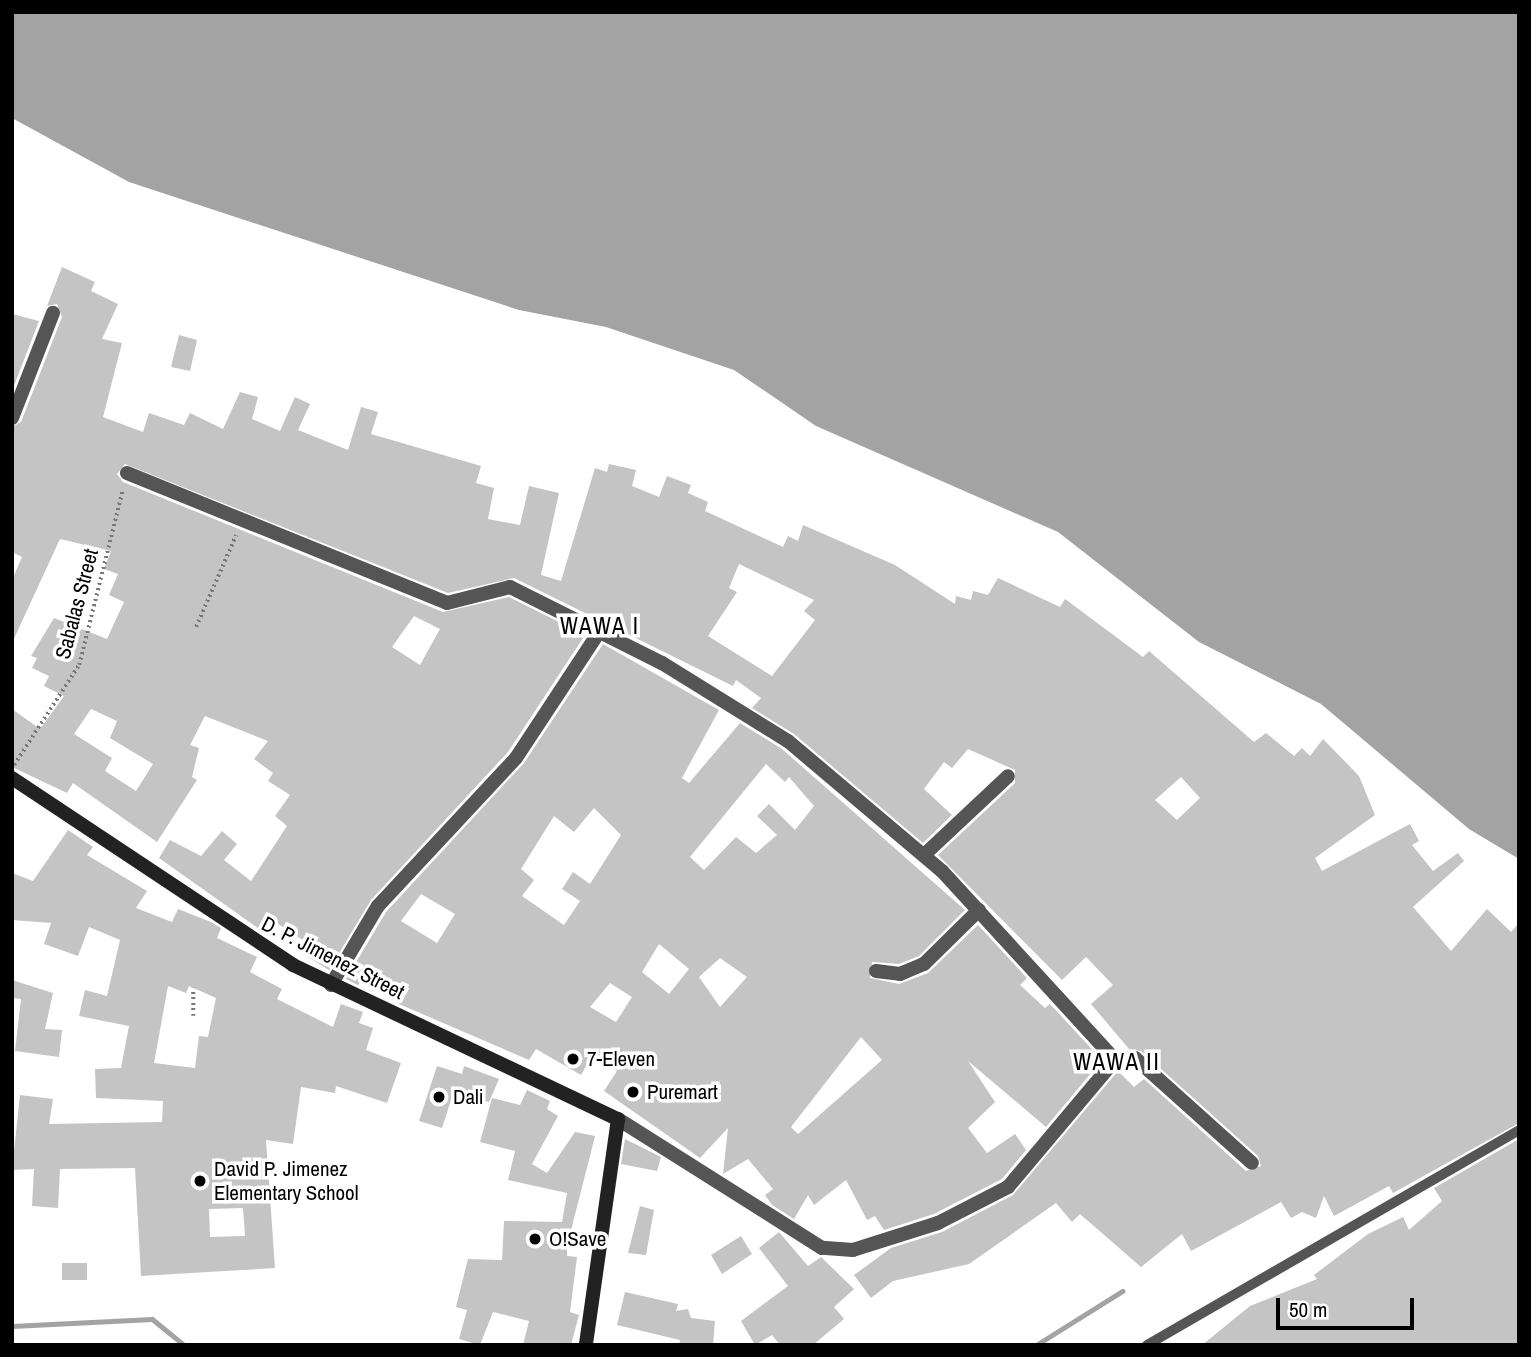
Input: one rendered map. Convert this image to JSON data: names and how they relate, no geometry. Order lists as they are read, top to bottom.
{
  "streets": {
    "street": ["D. P. Jimenez Street"],
    "path": ["Sabalas Street"]
  },
  "districts": ["WAWA I", "WAWA II"],
  "places": [
    "7-Eleven",
    "Puremart",
    "Dali",
    "David P. Jimenez Elementary School",
    "O!Save"
  ],
  "scale_bar": "50 m"
}
